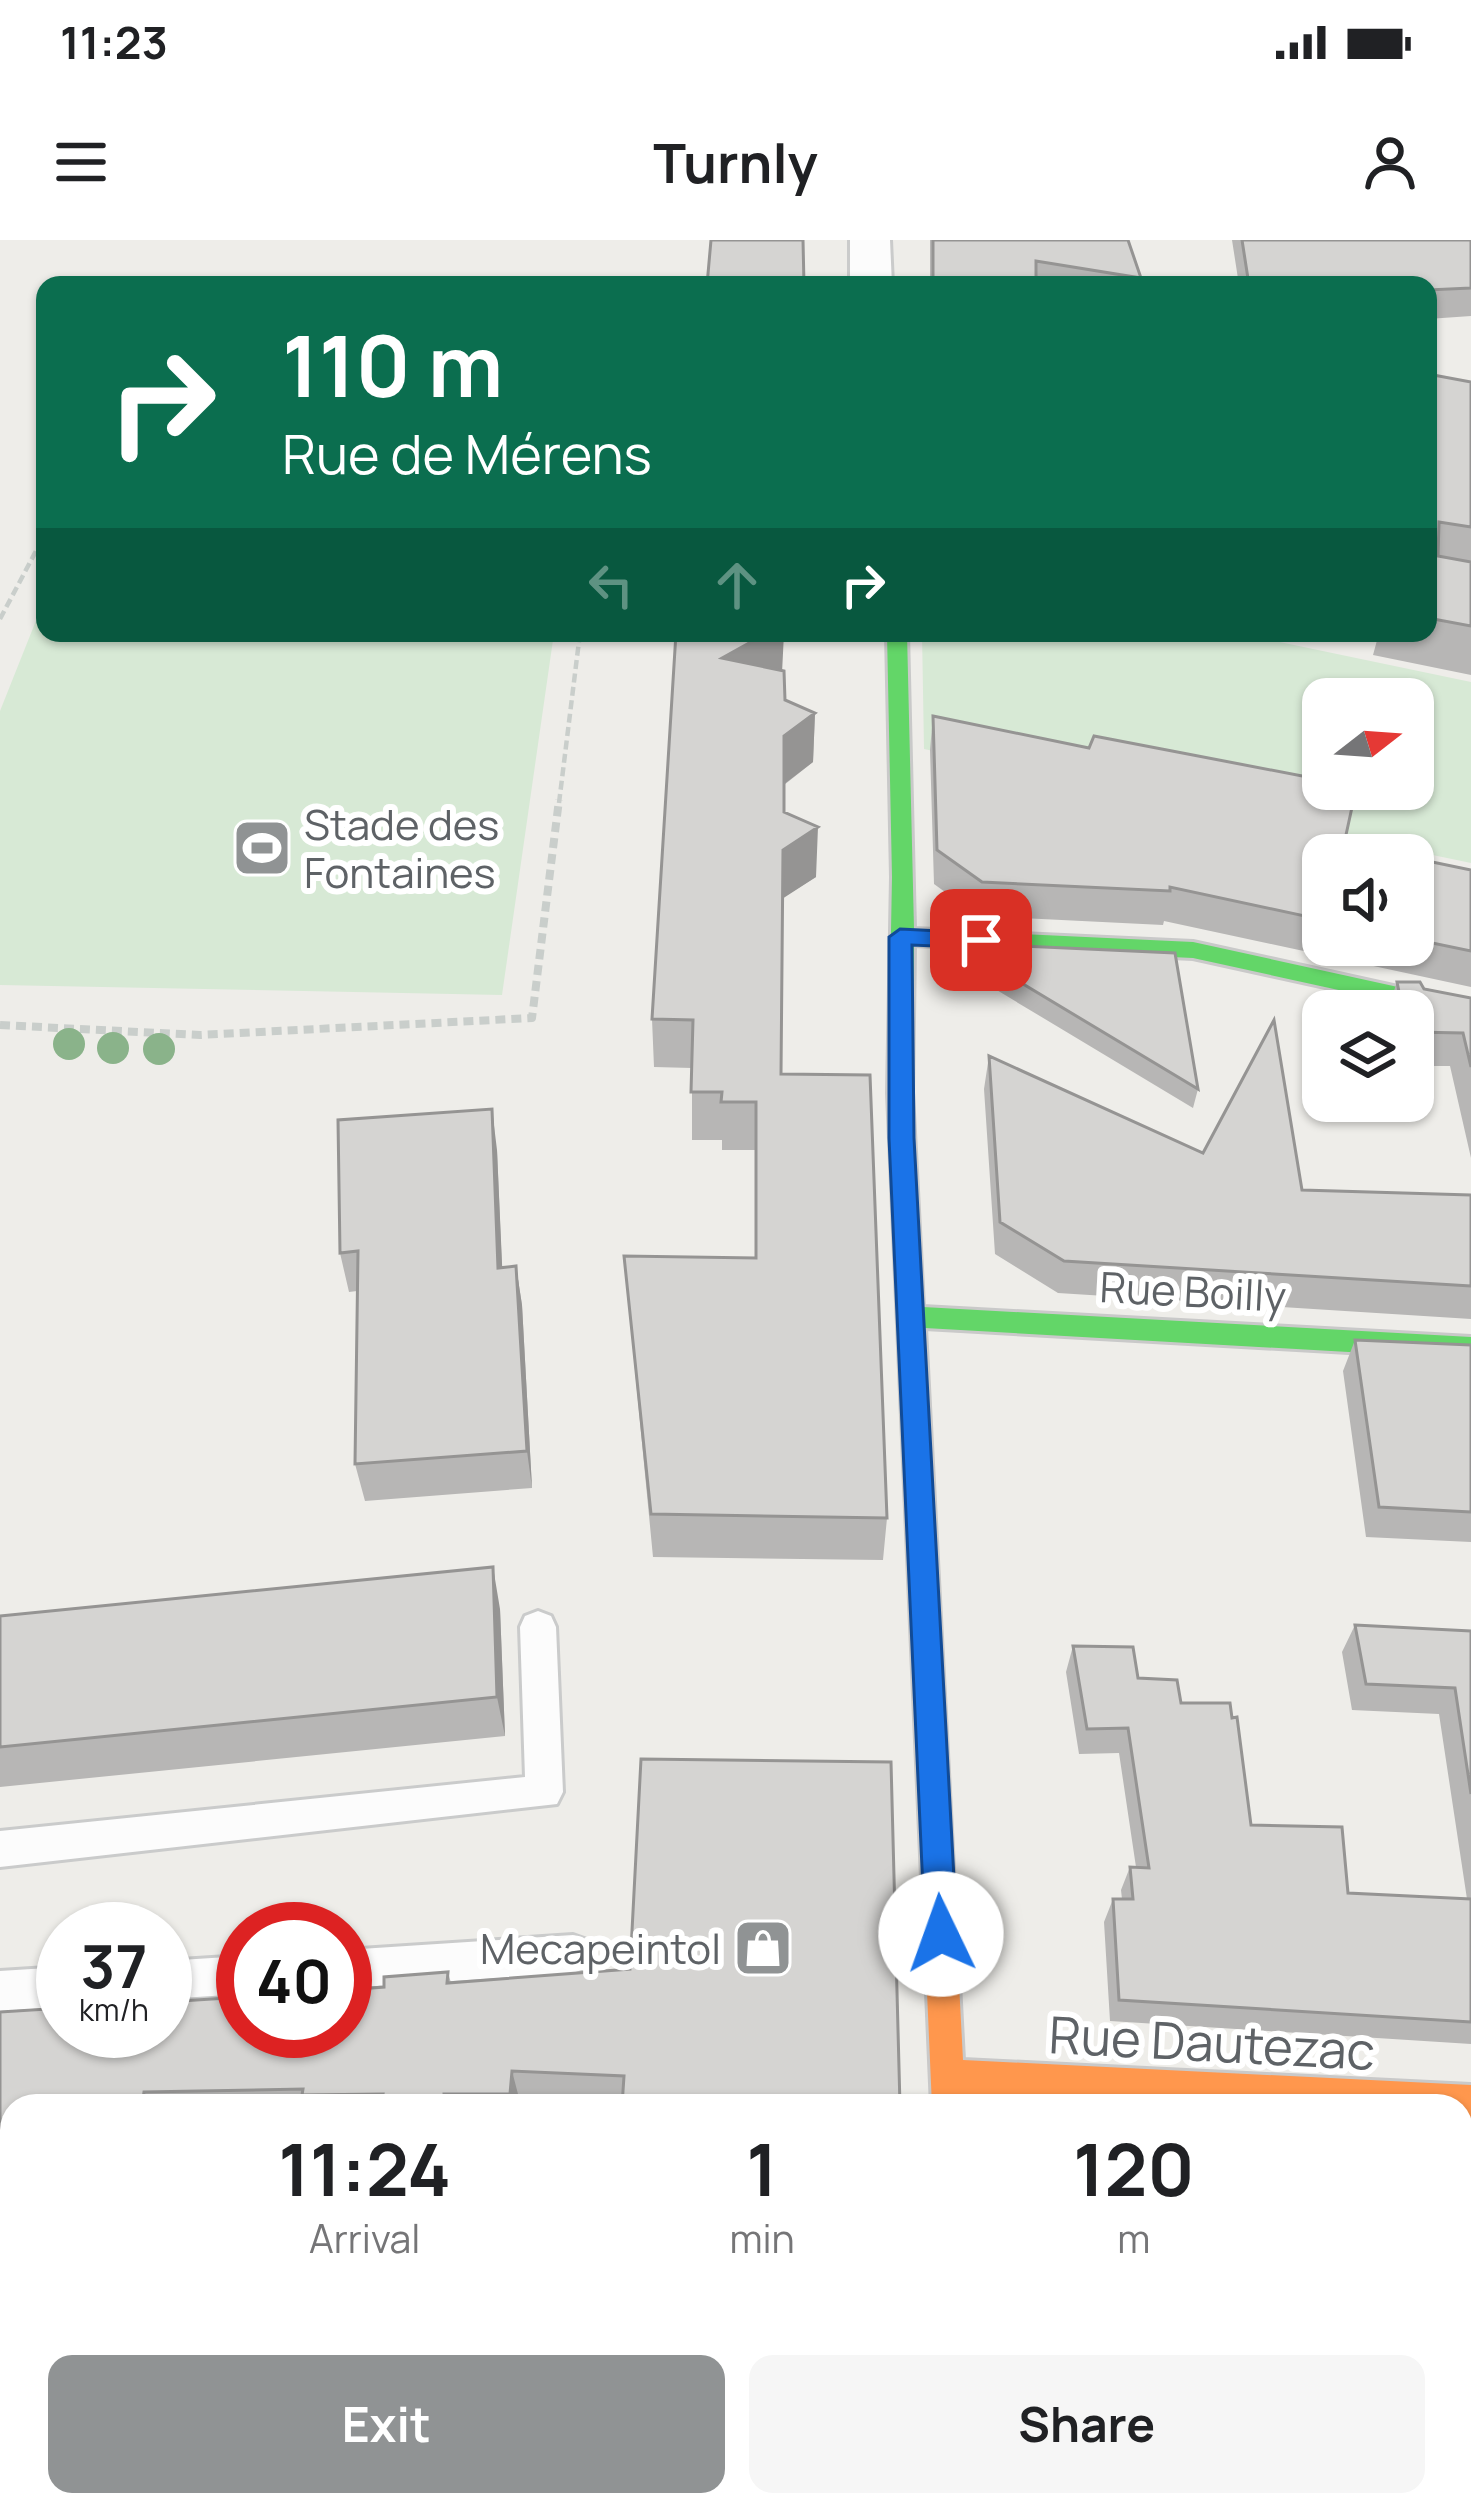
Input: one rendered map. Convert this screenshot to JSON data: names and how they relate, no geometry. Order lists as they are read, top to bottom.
{
  "streets": {
    "street": ["Rue Boilly", "Rue Dautezac"]
  },
  "places": {
    "sports": ["Stade des Fontaines"],
    "shop": ["Mecapeintol"]
  },
  "north": "right",
  "page": {
    "status": "11:23",
    "header": "Turnly",
    "turn": ["110 m", "Rue de Mérens"],
    "speed": "37 km/h",
    "limit": "40",
    "eta": [
      "11:24",
      "Arrival",
      "1",
      "min",
      "120",
      "m"
    ],
    "buttons": ["Exit", "Share"]
  }
}
